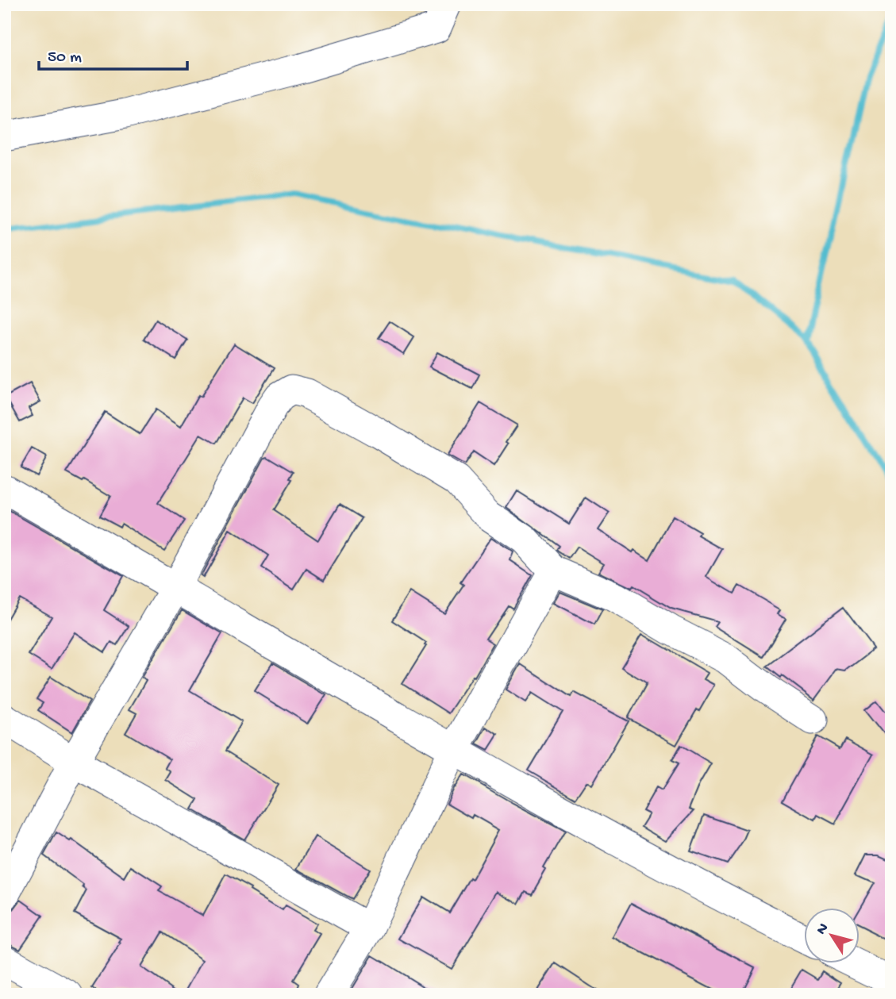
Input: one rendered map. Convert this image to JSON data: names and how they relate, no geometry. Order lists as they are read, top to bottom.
{
  "scale_bar": "50 m",
  "north": "top left"
}
